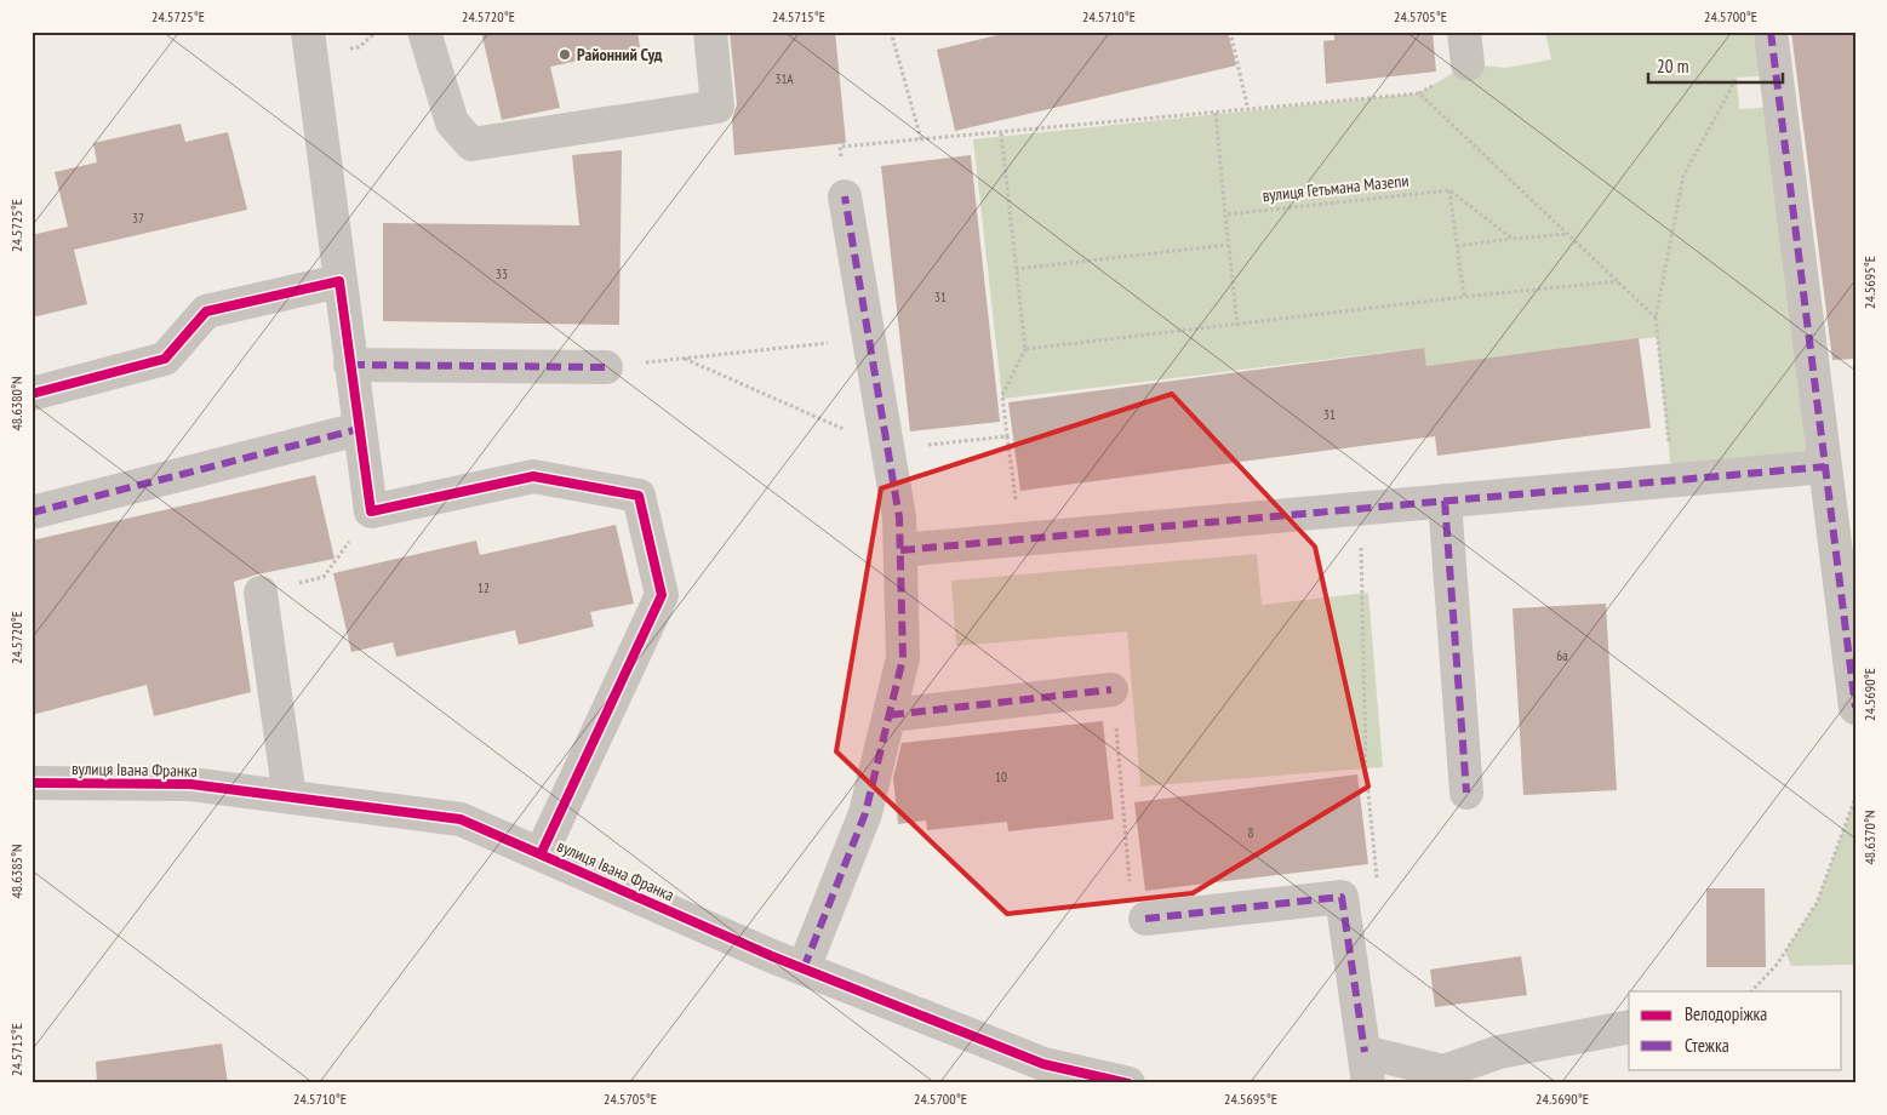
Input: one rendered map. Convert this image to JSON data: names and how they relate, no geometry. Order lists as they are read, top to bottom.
{
  "streets": {
    "street": ["вулиця Івана Франка"],
    "path": ["вулиця Гетьмана Мазепи"]
  },
  "places": ["Районний Суд"],
  "house_numbers": [
    "31А",
    "37",
    "33",
    "31",
    "31",
    "12",
    "6а",
    "10",
    "8"
  ],
  "legend": ["Велодоріжка", "Стежка"],
  "scale_bar": "20 m",
  "coordinates": [
    "24.5725°E",
    "24.5720°E",
    "24.5715°E",
    "24.5710°E",
    "24.5705°E",
    "24.5700°E",
    "24.5695°E",
    "48.6380°N",
    "24.5690°E",
    "48.6370°N",
    "48.6385°N"
  ]
}
